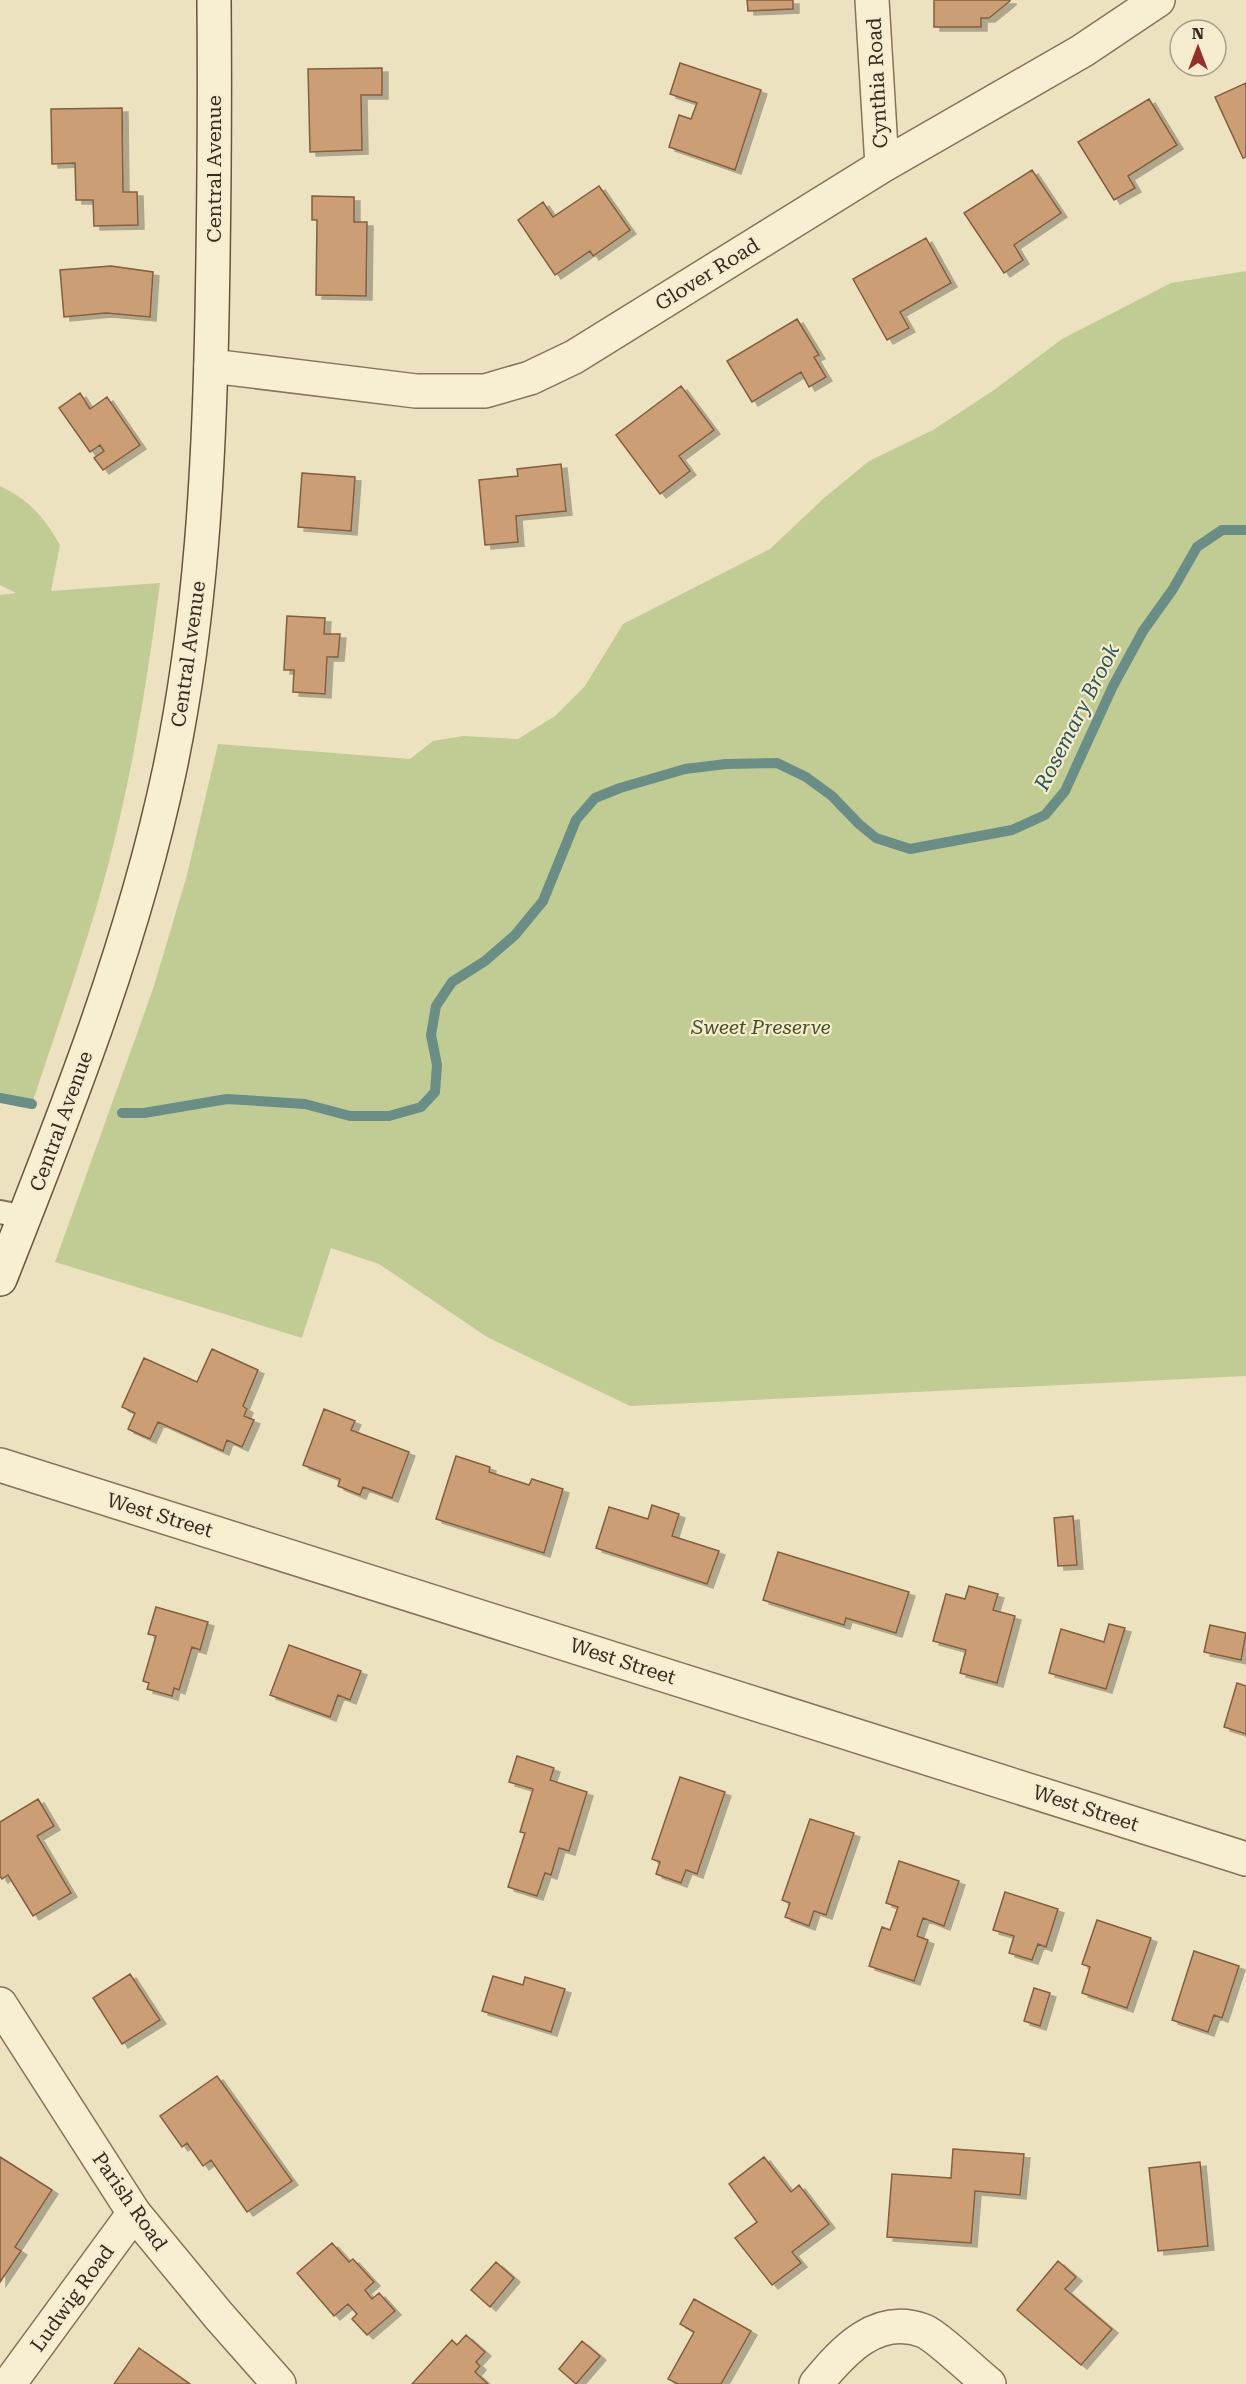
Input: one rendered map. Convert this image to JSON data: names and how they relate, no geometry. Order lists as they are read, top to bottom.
{
  "streets": {
    "street": [
      "Cynthia Road",
      "Central Avenue",
      "Glover Road",
      "West Street",
      "Parish Road",
      "Ludwig Road"
    ]
  },
  "crossings": [
    ["Cynthia Road", "Glover Road"],
    ["Central Avenue", "Glover Road"],
    ["Parish Road", "Ludwig Road"]
  ],
  "water": ["Rosemary Brook"],
  "parks": ["Sweet Preserve"],
  "north": "top"
}
